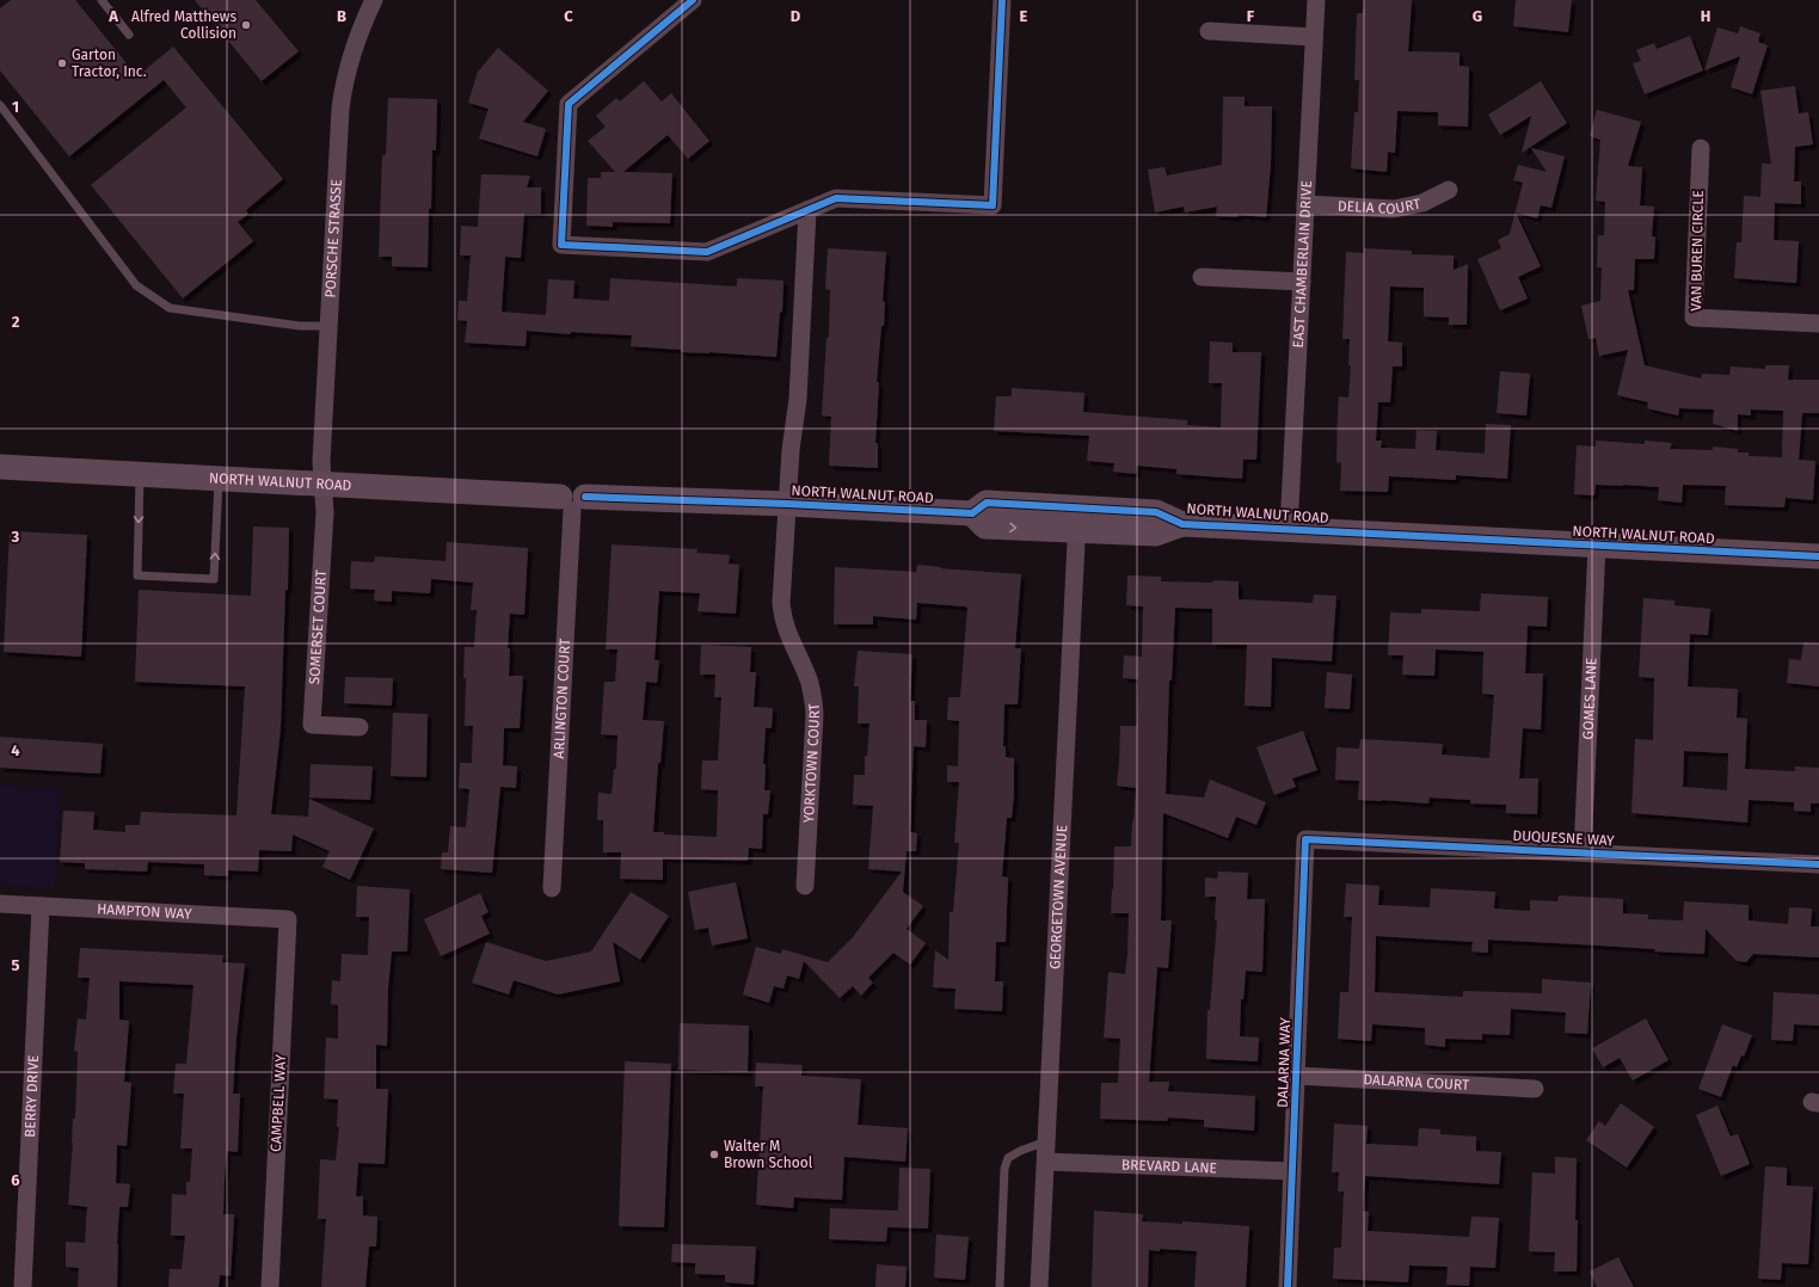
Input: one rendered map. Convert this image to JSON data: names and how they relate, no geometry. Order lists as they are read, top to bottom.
{
  "streets": {
    "street": [
      "DELIA COURT",
      "PORSCHE STRASSE",
      "VAN BUREN CIRCLE",
      "EAST CHAMBERLAIN DRIVE",
      "NORTH WALNUT ROAD",
      "SOMERSET COURT",
      "ARLINGTON COURT",
      "GOMES LANE",
      "YORKTOWN COURT",
      "DUQUESNE WAY",
      "GEORGETOWN AVENUE",
      "HAMPTON WAY",
      "DALARNA WAY",
      "DALARNA COURT",
      "BERRY DRIVE",
      "CAMPBELL WAY",
      "BREVARD LANE"
    ]
  },
  "crossings": [
    ["DELIA COURT", "EAST CHAMBERLAIN DRIVE"],
    ["PORSCHE STRASSE", "NORTH WALNUT ROAD"],
    ["PORSCHE STRASSE", "SOMERSET COURT"],
    ["EAST CHAMBERLAIN DRIVE", "NORTH WALNUT ROAD"],
    ["NORTH WALNUT ROAD", "SOMERSET COURT"],
    ["NORTH WALNUT ROAD", "ARLINGTON COURT"],
    ["NORTH WALNUT ROAD", "GOMES LANE"],
    ["NORTH WALNUT ROAD", "YORKTOWN COURT"],
    ["NORTH WALNUT ROAD", "GEORGETOWN AVENUE"],
    ["GOMES LANE", "DUQUESNE WAY"],
    ["DUQUESNE WAY", "DALARNA WAY"],
    ["GEORGETOWN AVENUE", "BREVARD LANE"],
    ["HAMPTON WAY", "BERRY DRIVE"],
    ["HAMPTON WAY", "CAMPBELL WAY"],
    ["DALARNA WAY", "DALARNA COURT"],
    ["DALARNA WAY", "BREVARD LANE"]
  ],
  "places": ["Alfred Matthews Collision", "Garton Tractor, Inc.", "Walter M Brown School"],
  "grid": {
    "columns": [
      "A",
      "B",
      "C",
      "D",
      "E",
      "F",
      "G",
      "H"
    ],
    "rows": [
      "1",
      "2",
      "3",
      "4",
      "5",
      "6"
    ]
  }
}
